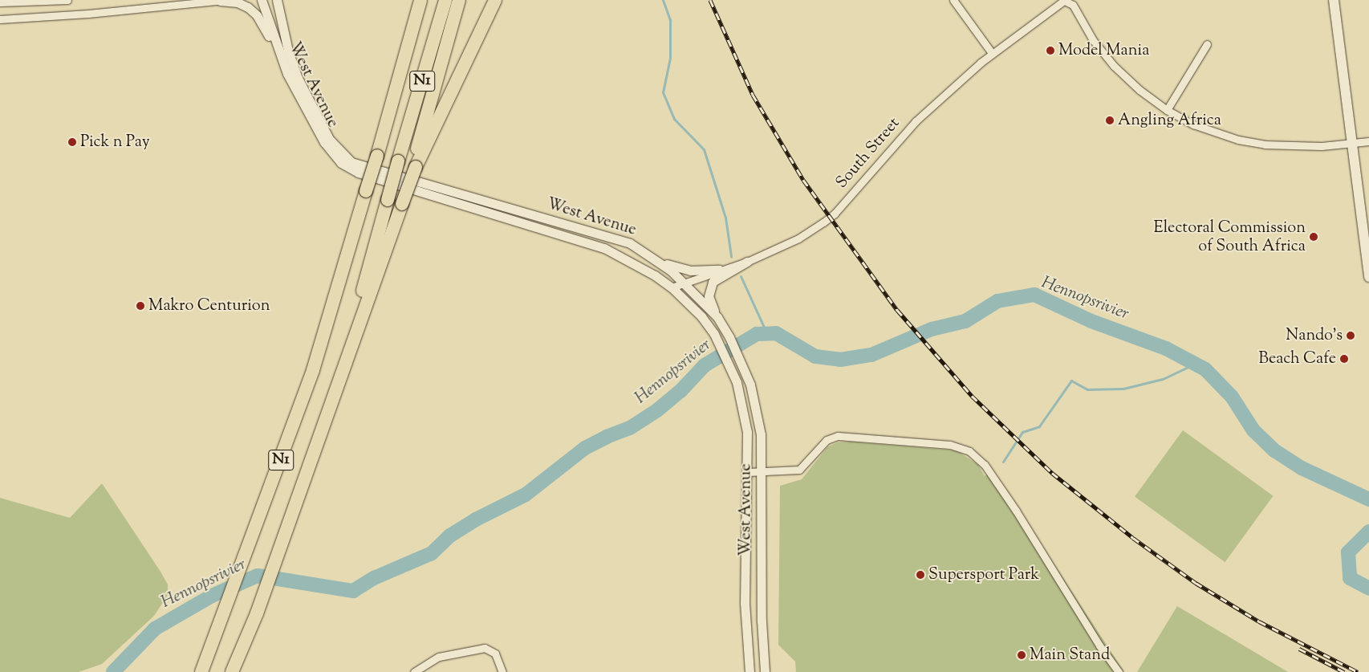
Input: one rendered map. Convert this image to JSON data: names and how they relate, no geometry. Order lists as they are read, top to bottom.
{
  "streets": {
    "highway": ["N1"],
    "street": ["West Avenue", "South Street"]
  },
  "crossings": [
    ["West Avenue", "South Street"]
  ],
  "water": ["Hennopsrivier"],
  "places": [
    "Model Mania",
    "Angling Africa",
    "Pick n Pay",
    "Electoral Commission of South Africa",
    "Makro Centurion",
    "Nando's",
    "Beach Cafe",
    "Supersport Park",
    "Main Stand"
  ]
}
